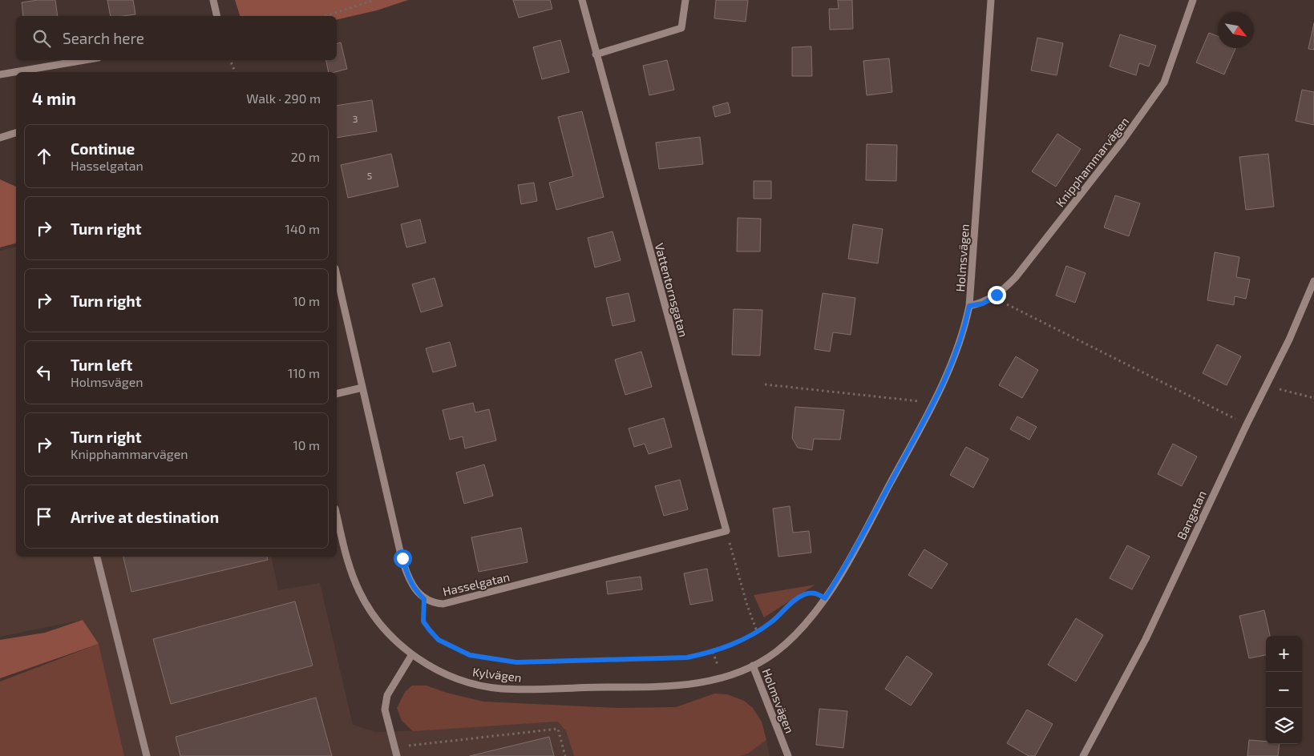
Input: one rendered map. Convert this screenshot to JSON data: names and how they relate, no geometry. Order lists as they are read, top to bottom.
{
  "streets": {
    "street": [
      "Knipphammarvägen",
      "Holmsvägen",
      "Vattentornsgatan",
      "Bangatan",
      "Hasselgatan",
      "Kylvägen"
    ]
  },
  "crossings": [
    ["Knipphammarvägen", "Holmsvägen"],
    ["Holmsvägen", "Kylvägen"],
    ["Vattentornsgatan", "Hasselgatan"]
  ],
  "house_numbers": ["3", "5"],
  "north": "bottom right",
  "page": {
    "search": "Search here",
    "heading": ["4 min", "Walk · 290 m"],
    "list": [
      ["Continue", "Hasselgatan", "20 m"],
      ["Turn right", "140 m"],
      ["Turn right", "10 m"],
      ["Turn left", "Holmsvägen", "110 m"],
      ["Turn right", "Knipphammarvägen", "10 m"],
      "Arrive at destination"
    ],
    "map_buttons": ["+", "−"]
  }
}
